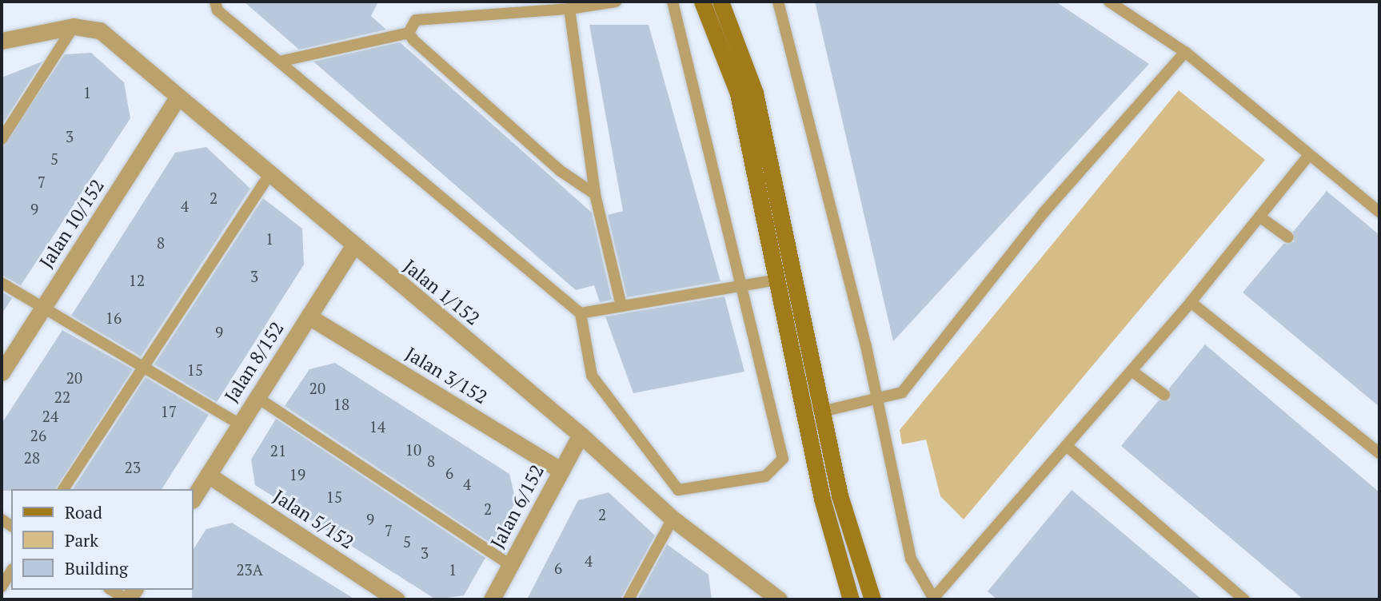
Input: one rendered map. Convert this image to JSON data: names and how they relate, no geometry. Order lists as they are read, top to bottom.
{
  "streets": {
    "street": [
      "Jalan 10/152",
      "Jalan 1/152",
      "Jalan 8/152",
      "Jalan 3/152",
      "Jalan 6/152",
      "Jalan 5/152"
    ]
  },
  "crossings": [
    ["Jalan 10/152", "Jalan 1/152"],
    ["Jalan 1/152", "Jalan 8/152"],
    ["Jalan 1/152", "Jalan 6/152"],
    ["Jalan 8/152", "Jalan 3/152"],
    ["Jalan 8/152", "Jalan 5/152"],
    ["Jalan 3/152", "Jalan 6/152"]
  ],
  "house_numbers": [
    "1",
    "3",
    "5",
    "7",
    "2",
    "4",
    "9",
    "1",
    "8",
    "3",
    "12",
    "16",
    "9",
    "15",
    "20",
    "20",
    "22",
    "18",
    "17",
    "24",
    "14",
    "26",
    "10",
    "21",
    "28",
    "8",
    "23",
    "6",
    "19",
    "4",
    "15",
    "2",
    "2",
    "9",
    "7",
    "5",
    "3",
    "4",
    "6",
    "23A",
    "1"
  ],
  "legend": ["Road", "Park", "Building"]
}
